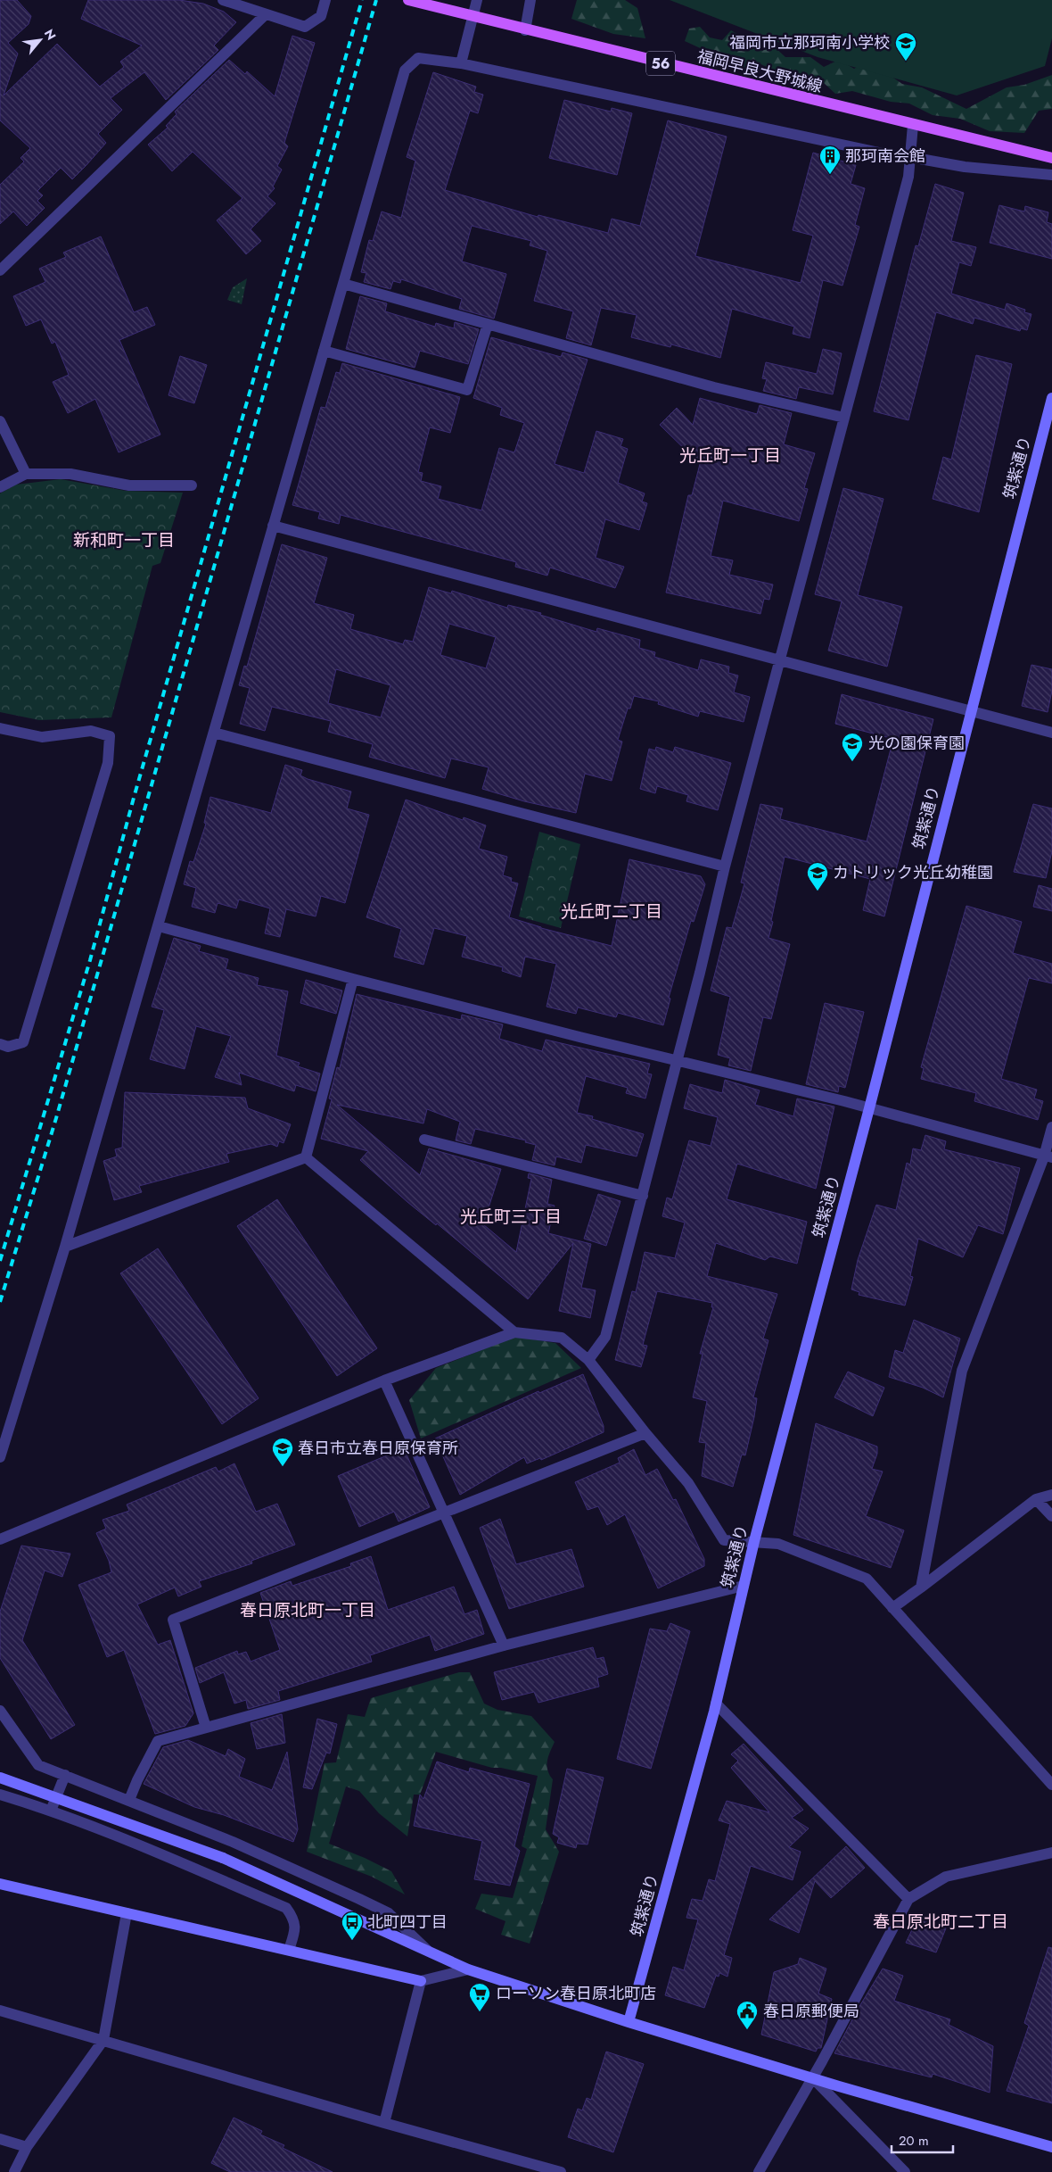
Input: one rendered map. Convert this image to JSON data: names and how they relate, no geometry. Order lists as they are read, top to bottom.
{
  "streets": {
    "main road": ["56", "福岡早良大野城線"],
    "street": ["筑紫通り"]
  },
  "districts": [
    "光丘町一丁目",
    "新和町一丁目",
    "光丘町二丁目",
    "光丘町三丁目",
    "春日原北町一丁目",
    "春日原北町二丁目"
  ],
  "places": {
    "school or university": [
      "福岡市立那珂南小学校",
      "光の園保育園",
      "カトリック光丘幼稚園",
      "春日市立春日原保育所"
    ],
    "building": ["那珂南会館"],
    "bus stop": ["北町四丁目"],
    "supermarket": ["ローソン春日原北町店"],
    "public building": ["春日原郵便局"]
  },
  "scale_bar": "20 m",
  "north": "top right"
}
